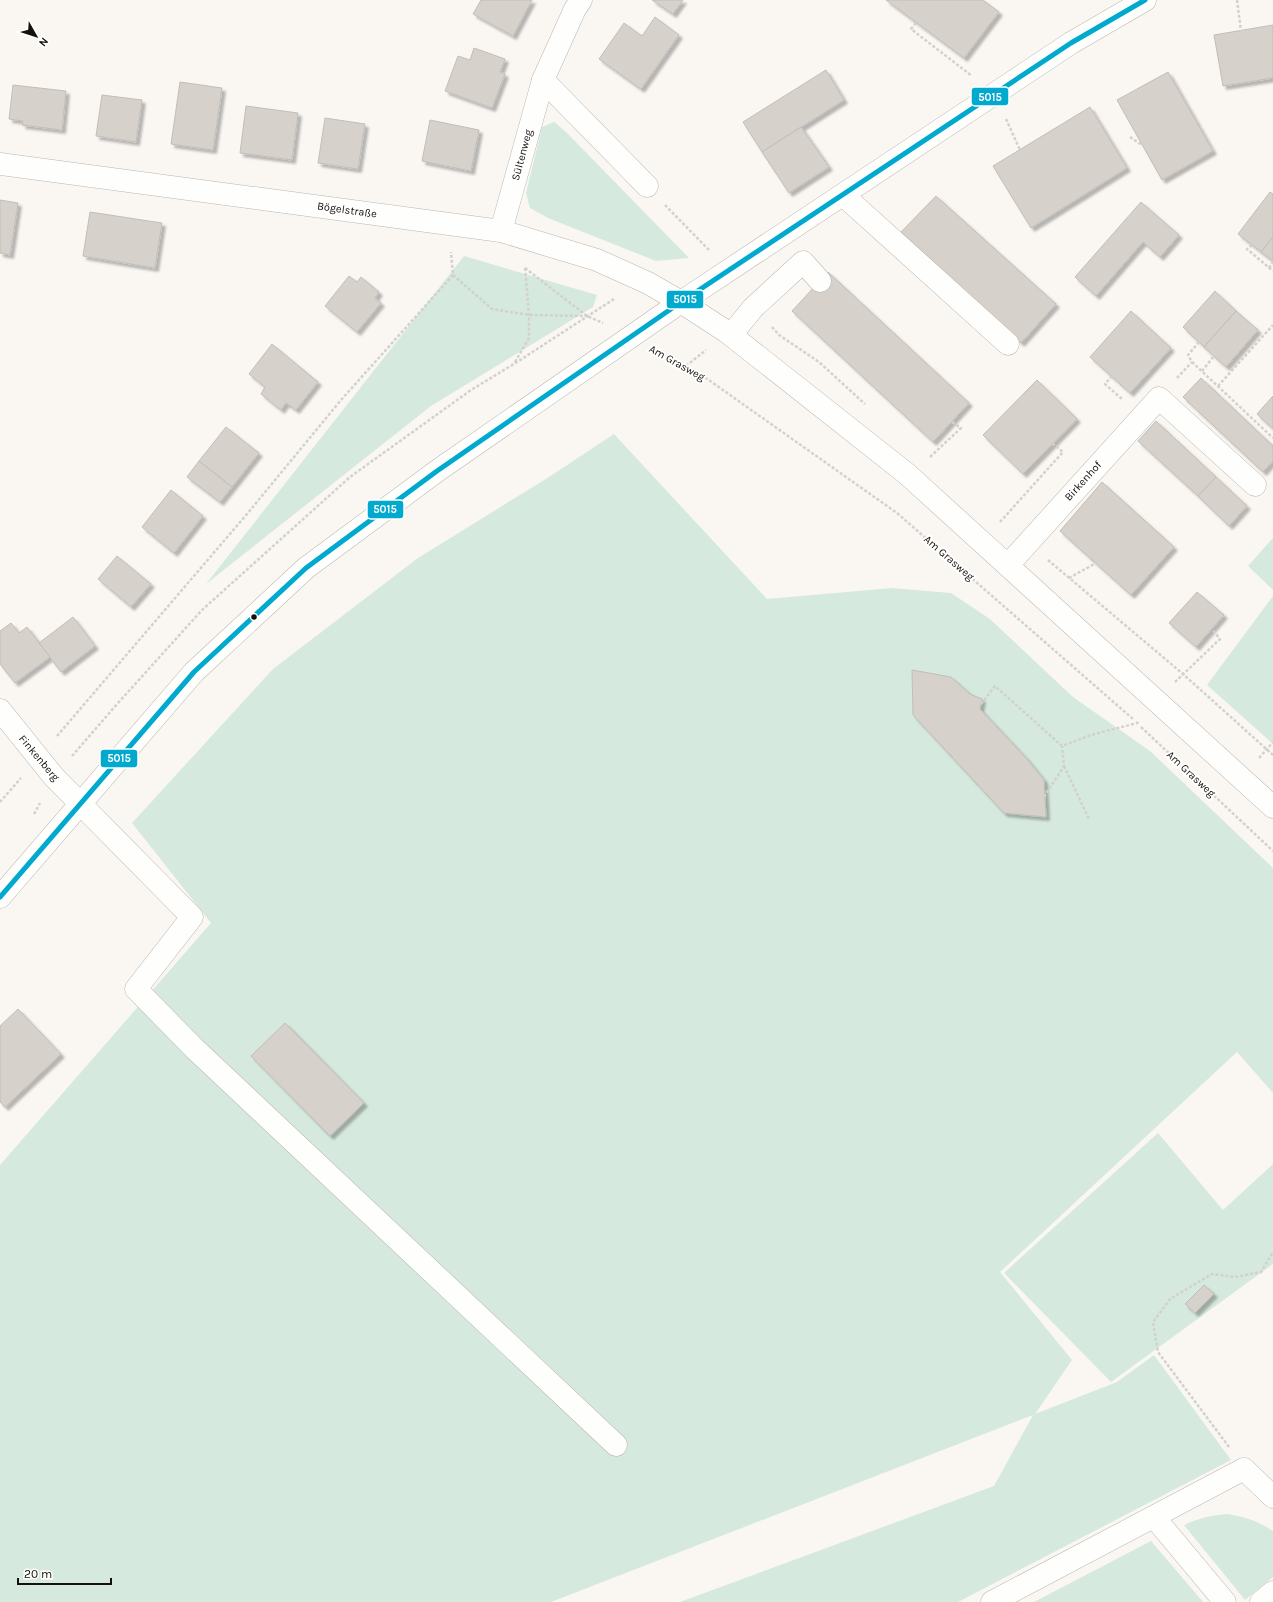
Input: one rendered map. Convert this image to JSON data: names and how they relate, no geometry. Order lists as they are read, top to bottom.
{
  "streets": {
    "street": [
      "Sültenweg",
      "Bögelstraße",
      "Birkenhof",
      "Finkenberg"
    ],
    "path": ["Am Grasweg"]
  },
  "crossings": [
    ["Sültenweg", "Bögelstraße"]
  ],
  "lines": ["transit line 5015"],
  "scale_bar": "20 m",
  "north": "bottom right"
}
